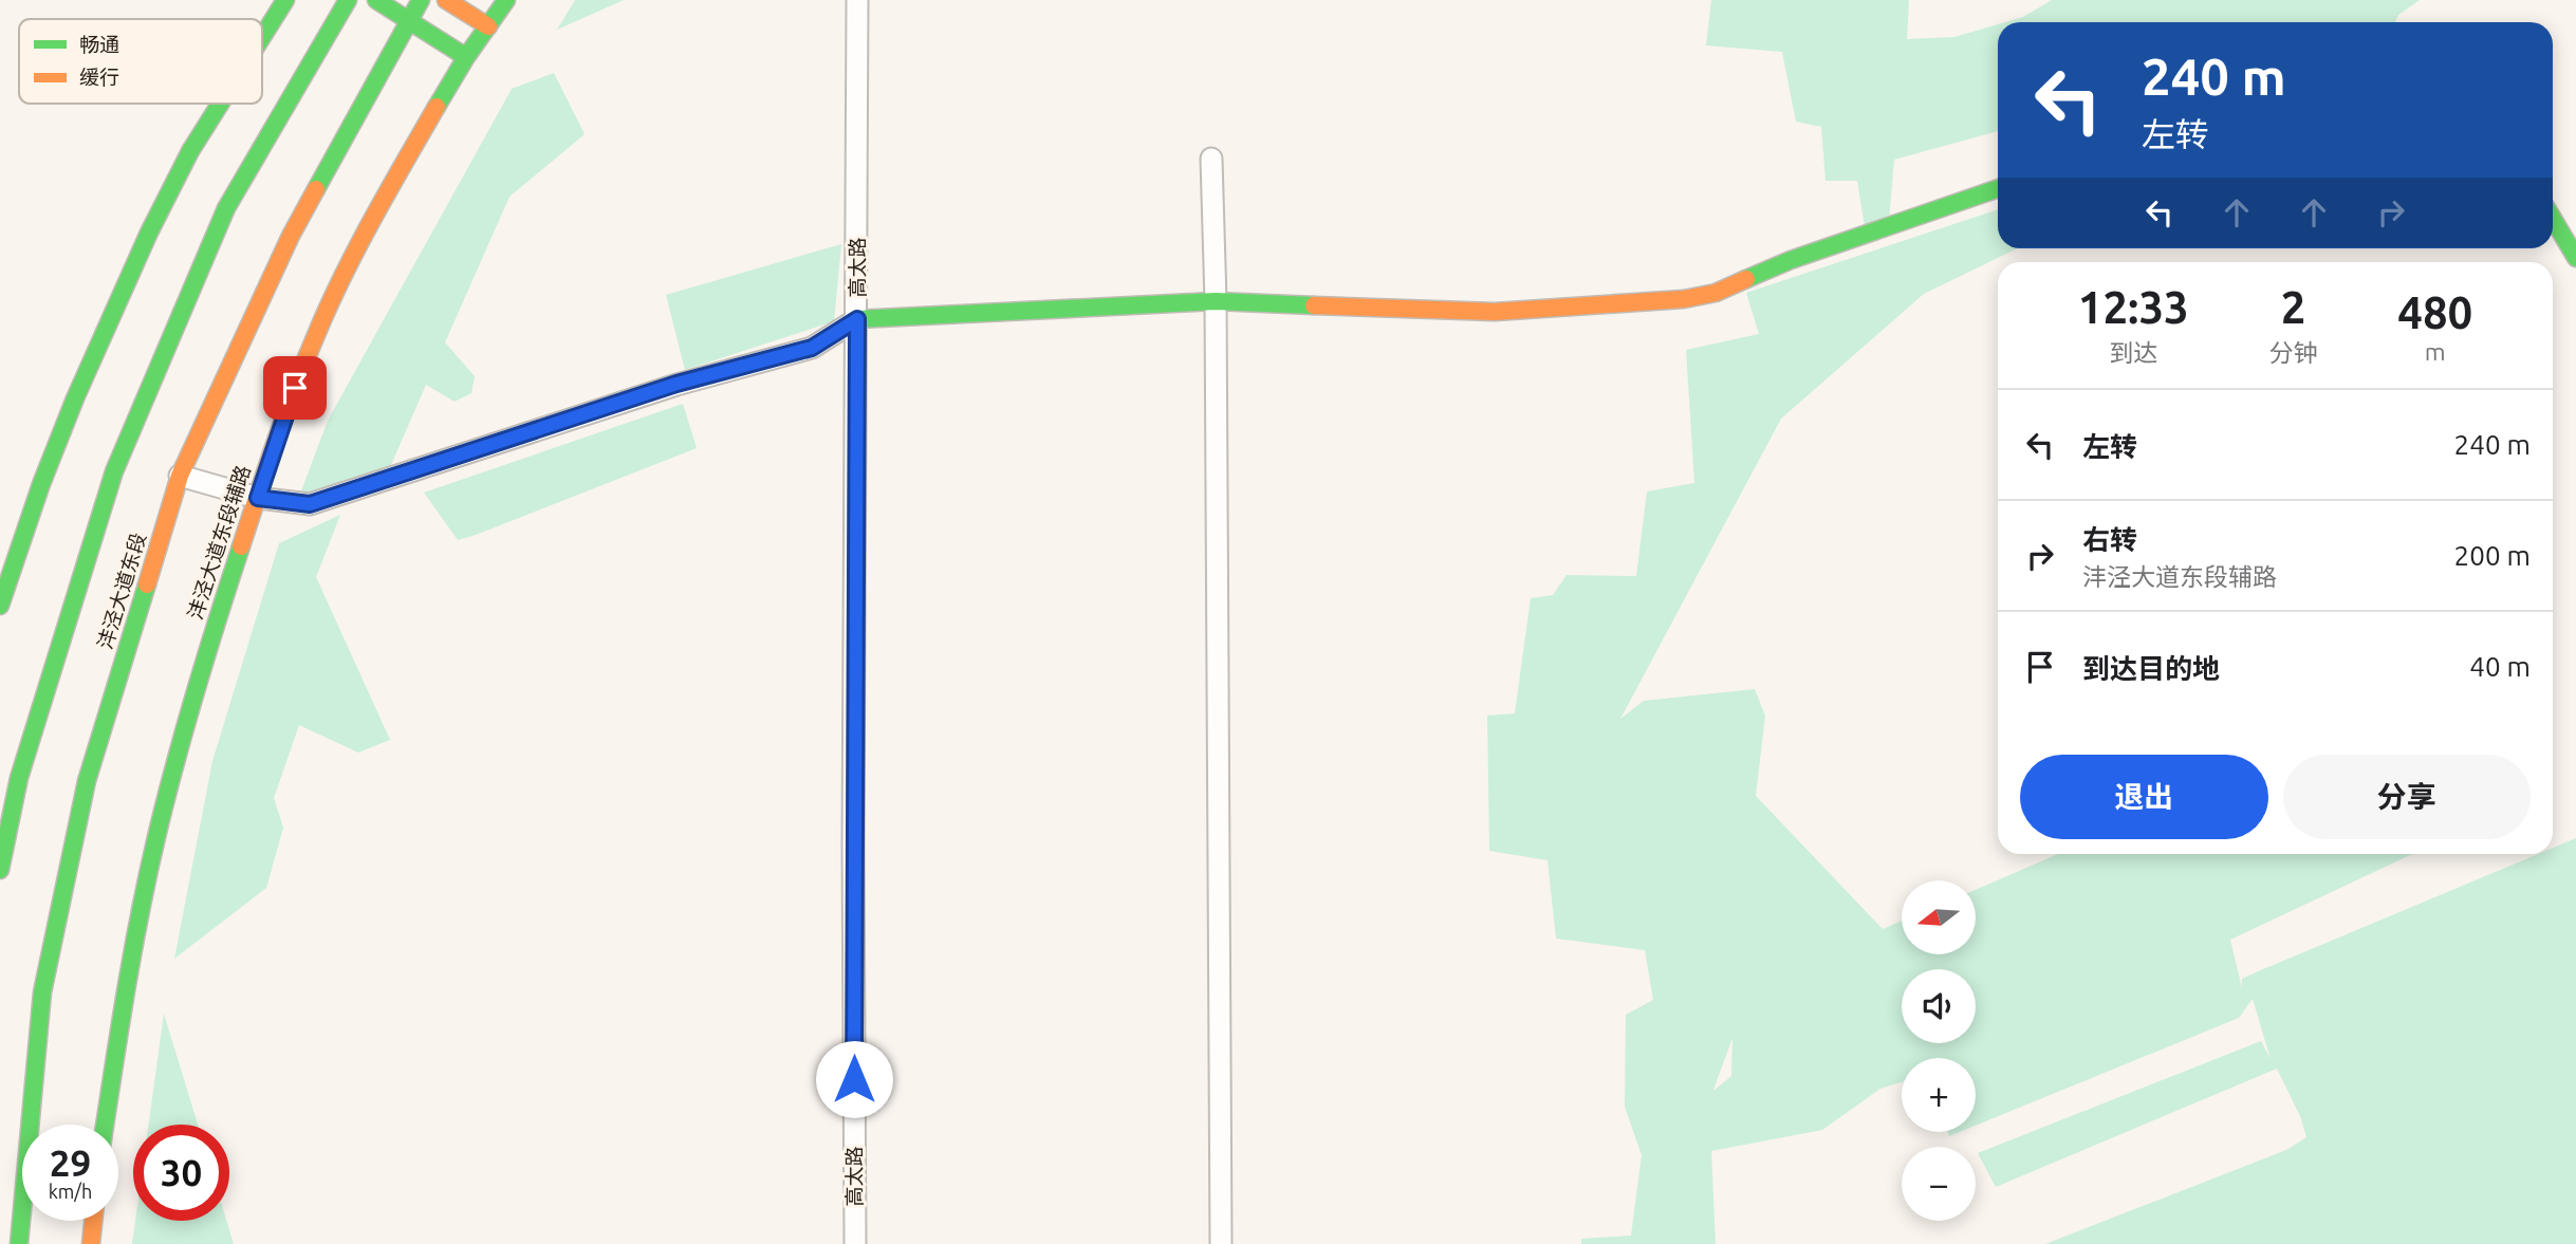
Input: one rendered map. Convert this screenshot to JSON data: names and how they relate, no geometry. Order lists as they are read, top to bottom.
{
  "streets": {
    "street": ["高太路", "沣泾大道东段辅路", "沣泾大道东段"]
  },
  "legend": ["畅通", "缓行"],
  "north": "left",
  "page": {
    "turn": ["240 m", "左转"],
    "eta": [
      "12:33",
      "到达",
      "2",
      "分钟",
      "480",
      "m"
    ],
    "list": [
      {
        "name": "左转",
        "value": "240 m"
      },
      {
        "name": "右转",
        "note": "沣泾大道东段辅路",
        "value": "200 m"
      },
      {
        "name": "到达目的地",
        "value": "40 m"
      }
    ],
    "buttons": ["退出", "分享"],
    "map_buttons": ["+", "−"],
    "speed": "29 km/h",
    "limit": "30"
  }
}
